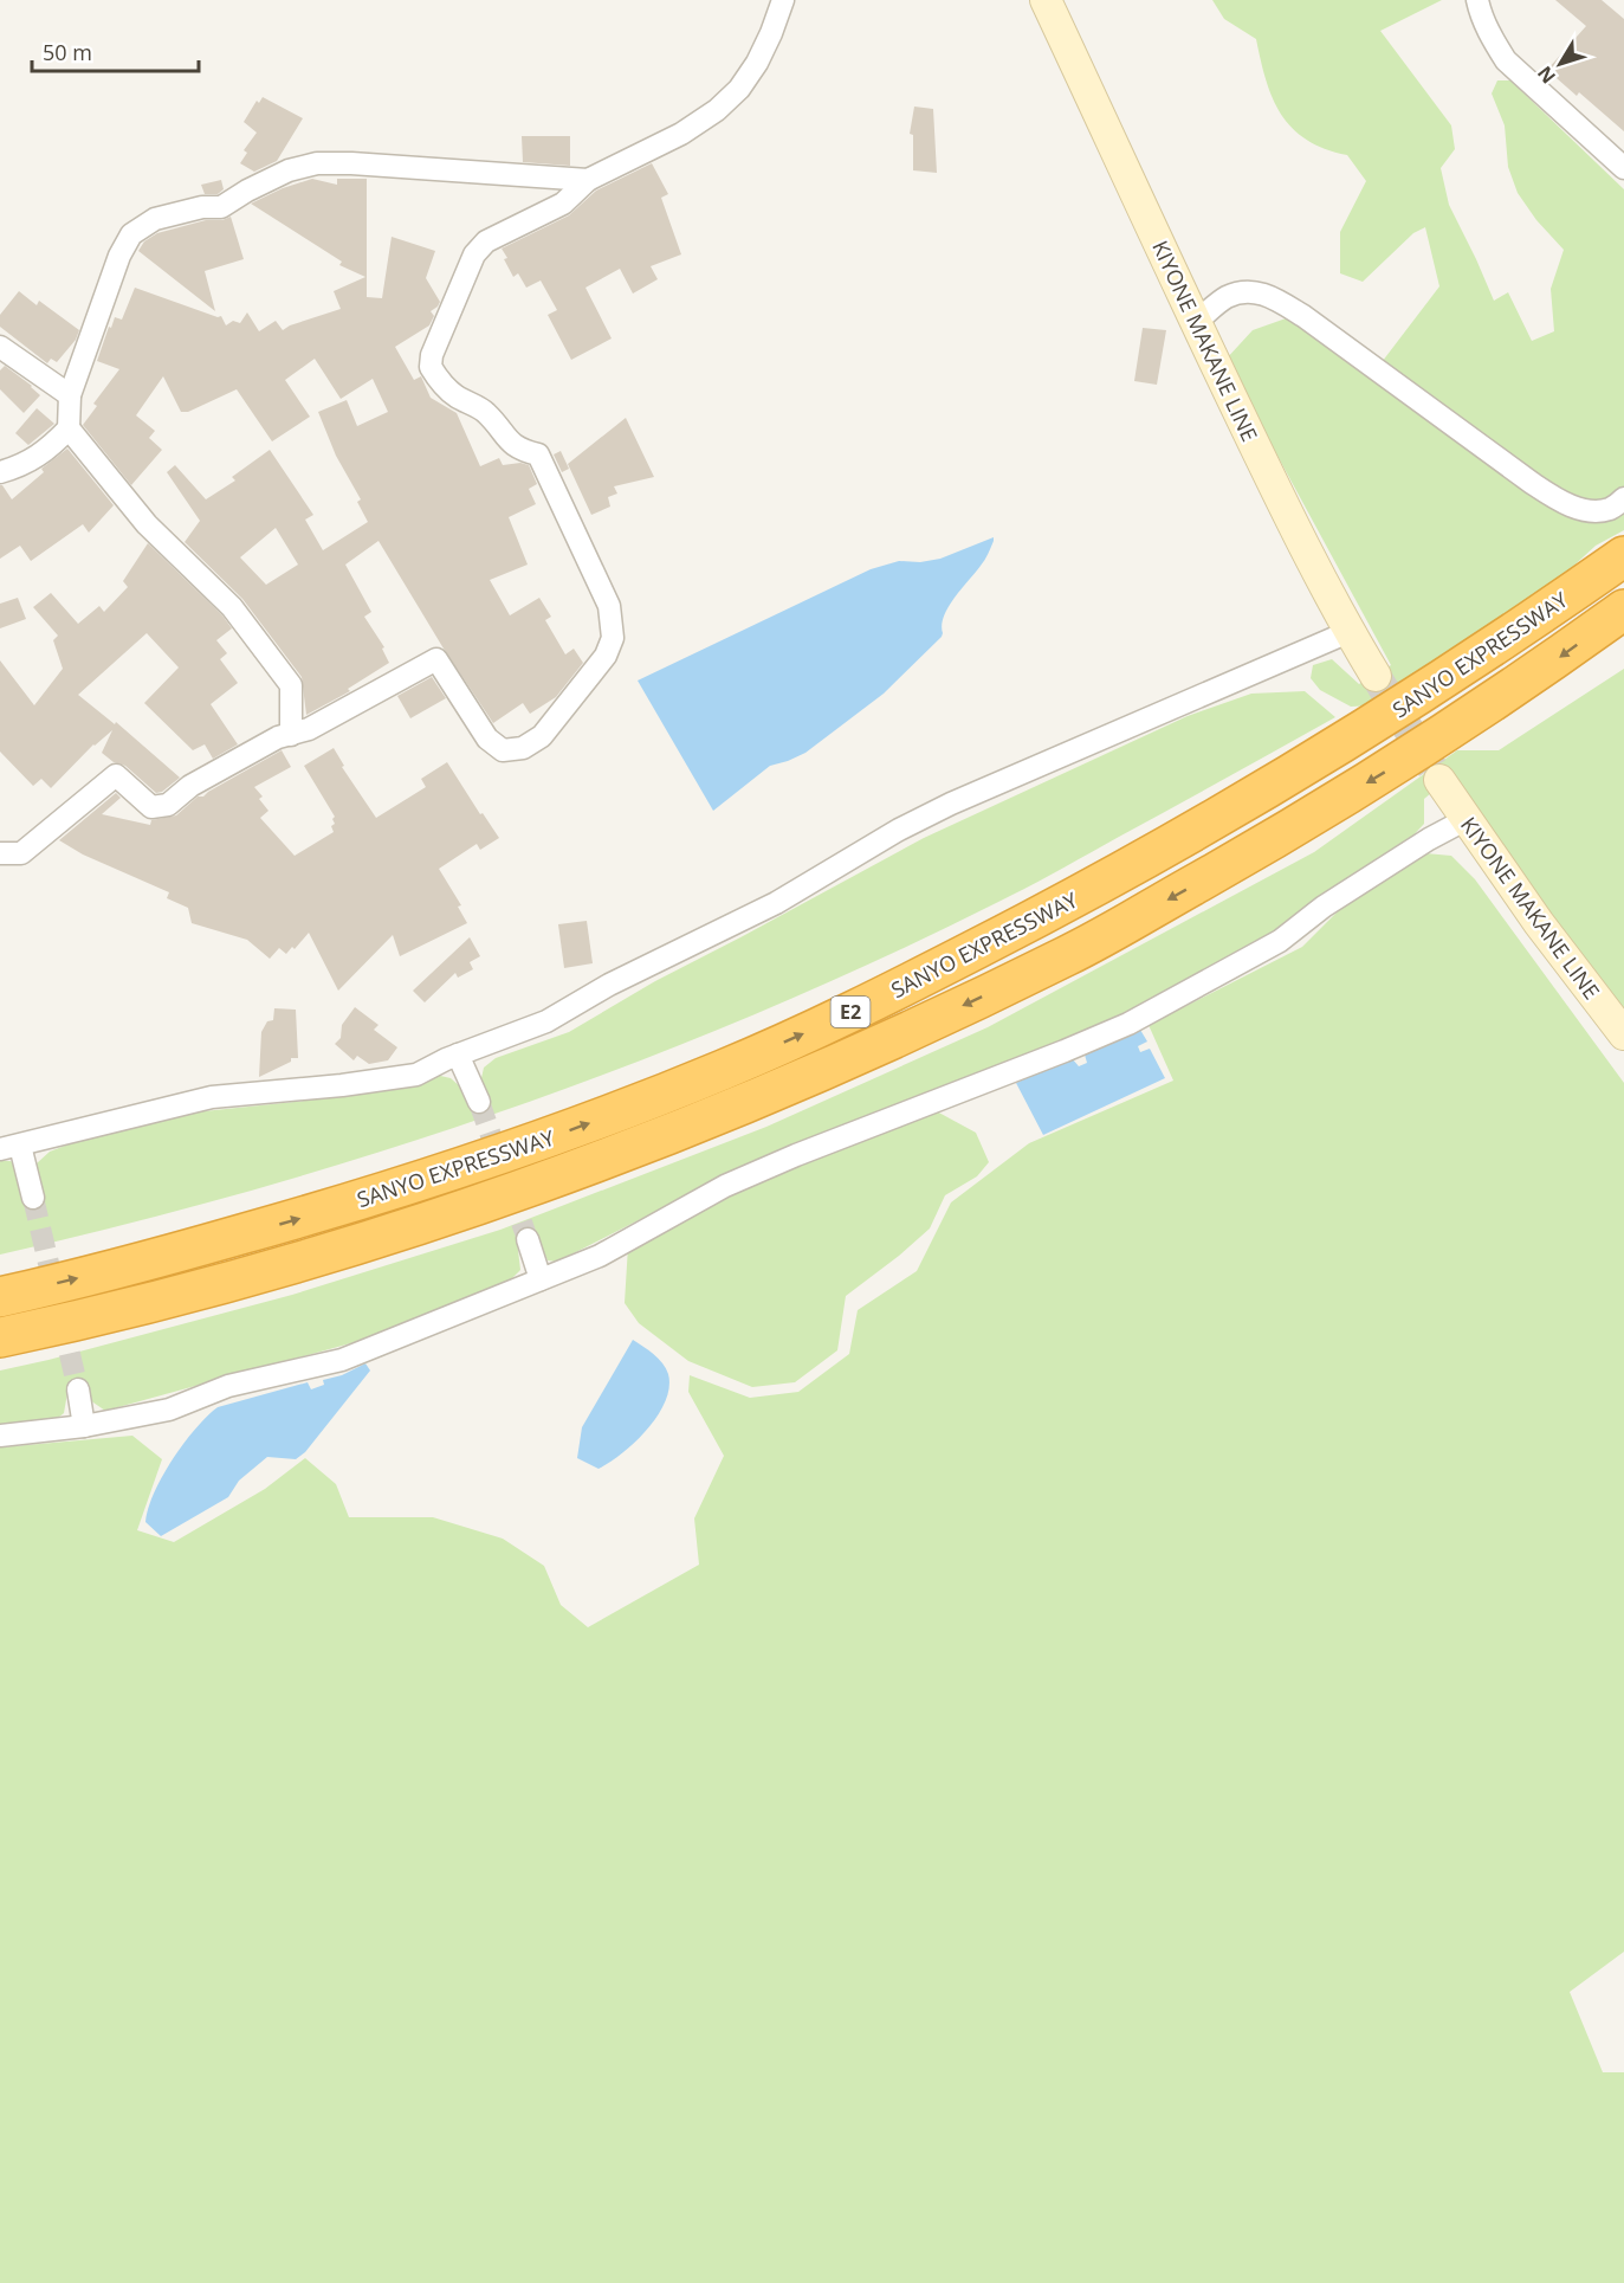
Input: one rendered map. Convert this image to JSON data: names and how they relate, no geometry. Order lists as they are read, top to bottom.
{
  "streets": {
    "highway": ["SANYO EXPRESSWAY", "E2"],
    "main road": ["KIYONE MAKANE LINE"]
  },
  "scale_bar": "50 m",
  "north": "bottom left"
}
